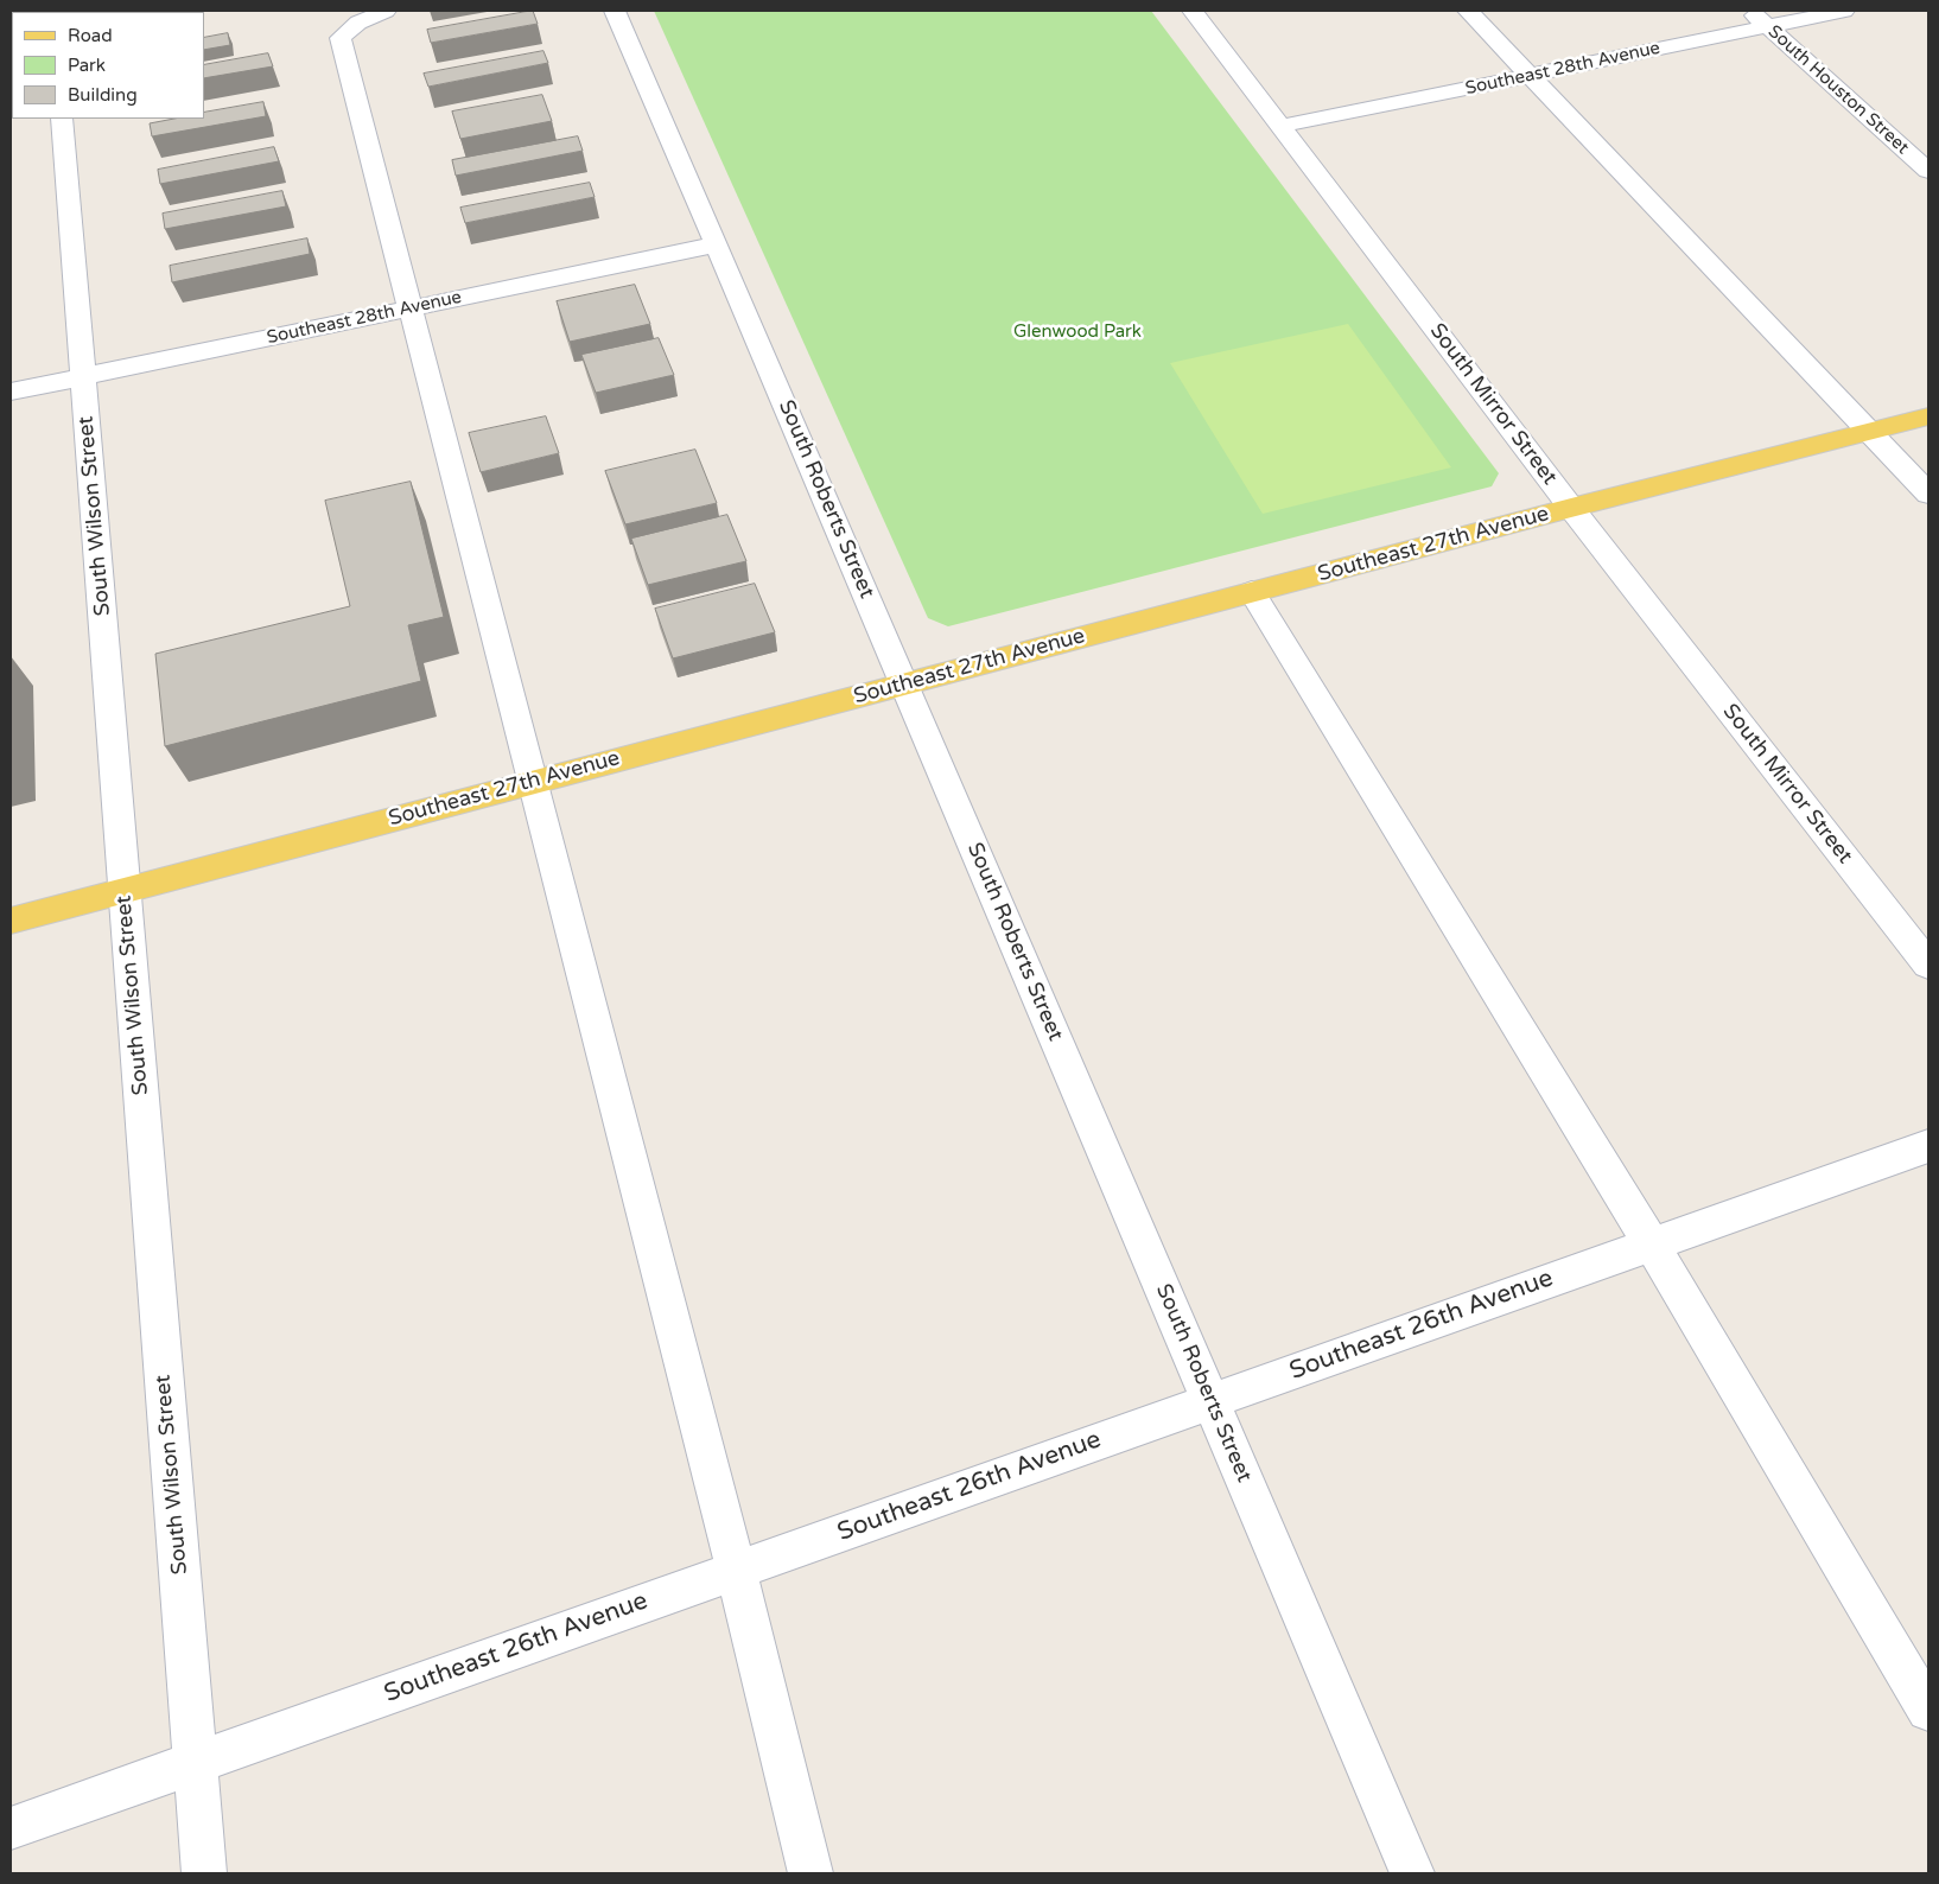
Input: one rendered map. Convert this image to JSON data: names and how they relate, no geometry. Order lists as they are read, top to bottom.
{
  "streets": {
    "main road": ["Southeast 27th Avenue"],
    "street": [
      "Southeast 28th Avenue",
      "South Houston Street",
      "South Mirror Street",
      "South Roberts Street",
      "South Wilson Street",
      "Southeast 26th Avenue"
    ]
  },
  "crossings": [
    ["Southeast 28th Avenue", "South Houston Street"],
    ["Southeast 28th Avenue", "South Mirror Street"],
    ["Southeast 28th Avenue", "South Roberts Street"],
    ["Southeast 28th Avenue", "South Wilson Street"],
    ["South Mirror Street", "Southeast 27th Avenue"],
    ["South Roberts Street", "Southeast 27th Avenue"],
    ["South Roberts Street", "Southeast 26th Avenue"],
    ["South Wilson Street", "Southeast 27th Avenue"],
    ["South Wilson Street", "Southeast 26th Avenue"]
  ],
  "parks": ["Glenwood Park"],
  "legend": ["Road", "Park", "Building"]
}
